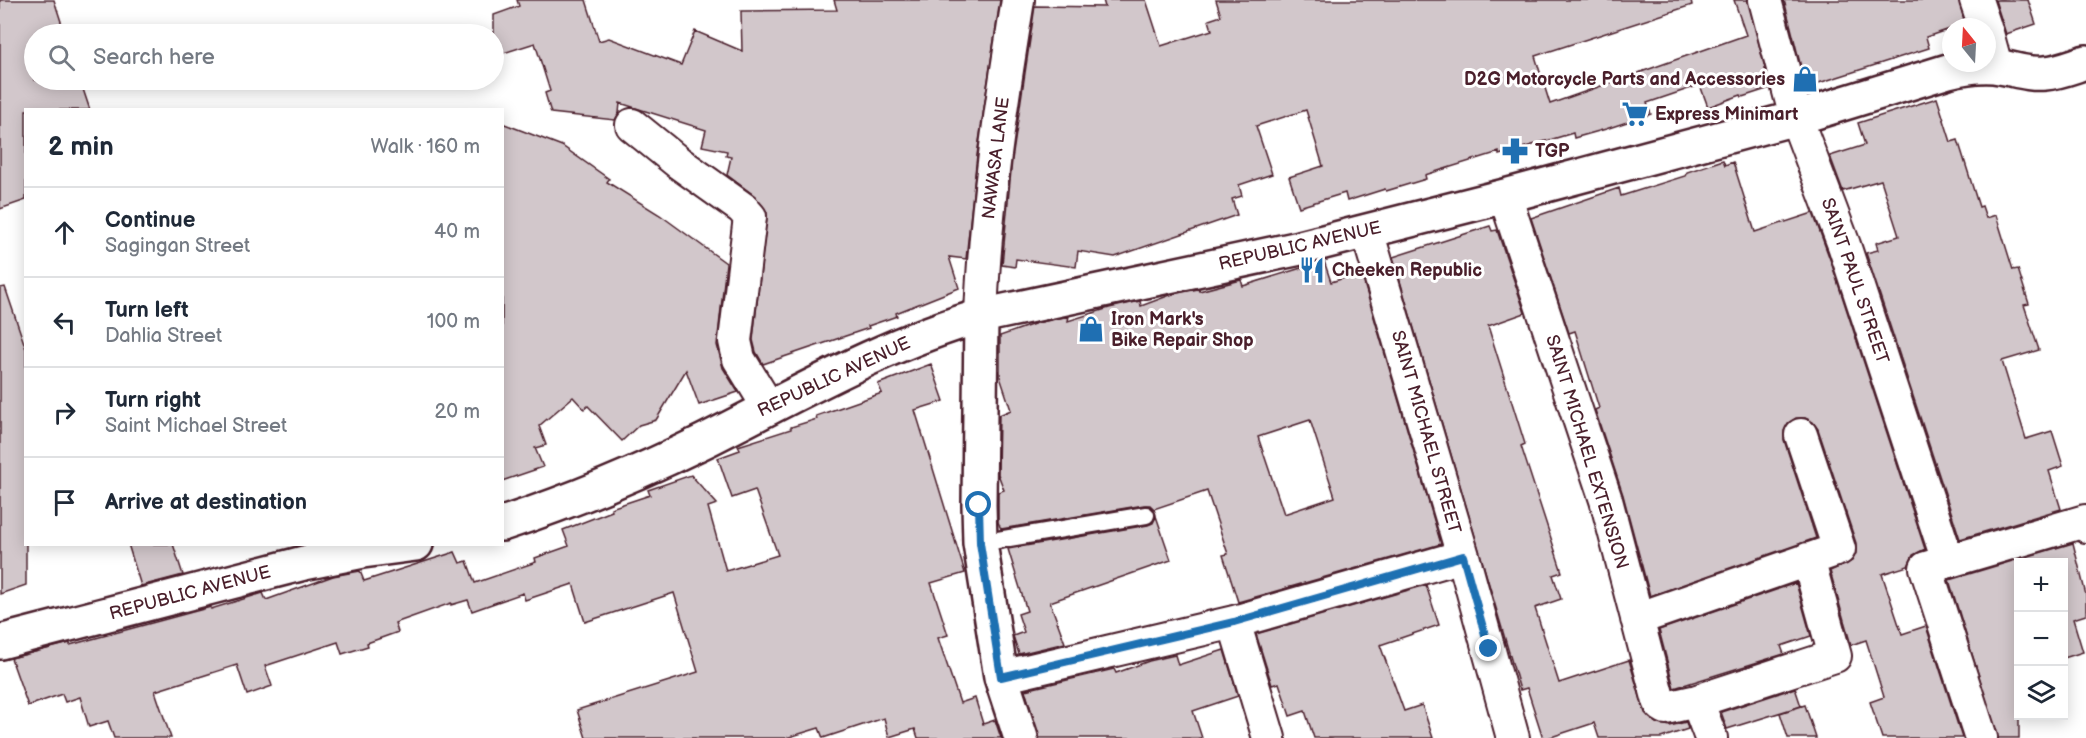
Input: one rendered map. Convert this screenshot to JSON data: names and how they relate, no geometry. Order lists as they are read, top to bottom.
{
  "streets": {
    "main road": ["REPUBLIC AVENUE"],
    "street": [
      "NAWASA LANE",
      "SAINT PAUL STREET",
      "SAINT MICHAEL STREET",
      "SAINT MICHAEL EXTENSION"
    ]
  },
  "crossings": [
    ["NAWASA LANE", "REPUBLIC AVENUE"],
    ["REPUBLIC AVENUE", "SAINT PAUL STREET"],
    ["REPUBLIC AVENUE", "SAINT MICHAEL STREET"],
    ["REPUBLIC AVENUE", "SAINT MICHAEL EXTENSION"]
  ],
  "places": {
    "shop": ["D2G Motorcycle Parts and Accessories", "Iron Mark's Bike Repair Shop"],
    "supermarket": ["Express Minimart"],
    "pharmacy": ["TGP"],
    "restaurant": ["Cheeken Republic"]
  },
  "north": "top",
  "page": {
    "search": "Search here",
    "heading": ["2 min", "Walk · 160 m"],
    "list": [
      ["Continue", "Sagingan Street", "40 m"],
      ["Turn left", "Dahlia Street", "100 m"],
      ["Turn right", "Saint Michael Street", "20 m"],
      "Arrive at destination"
    ],
    "map_buttons": ["+", "−"]
  }
}
